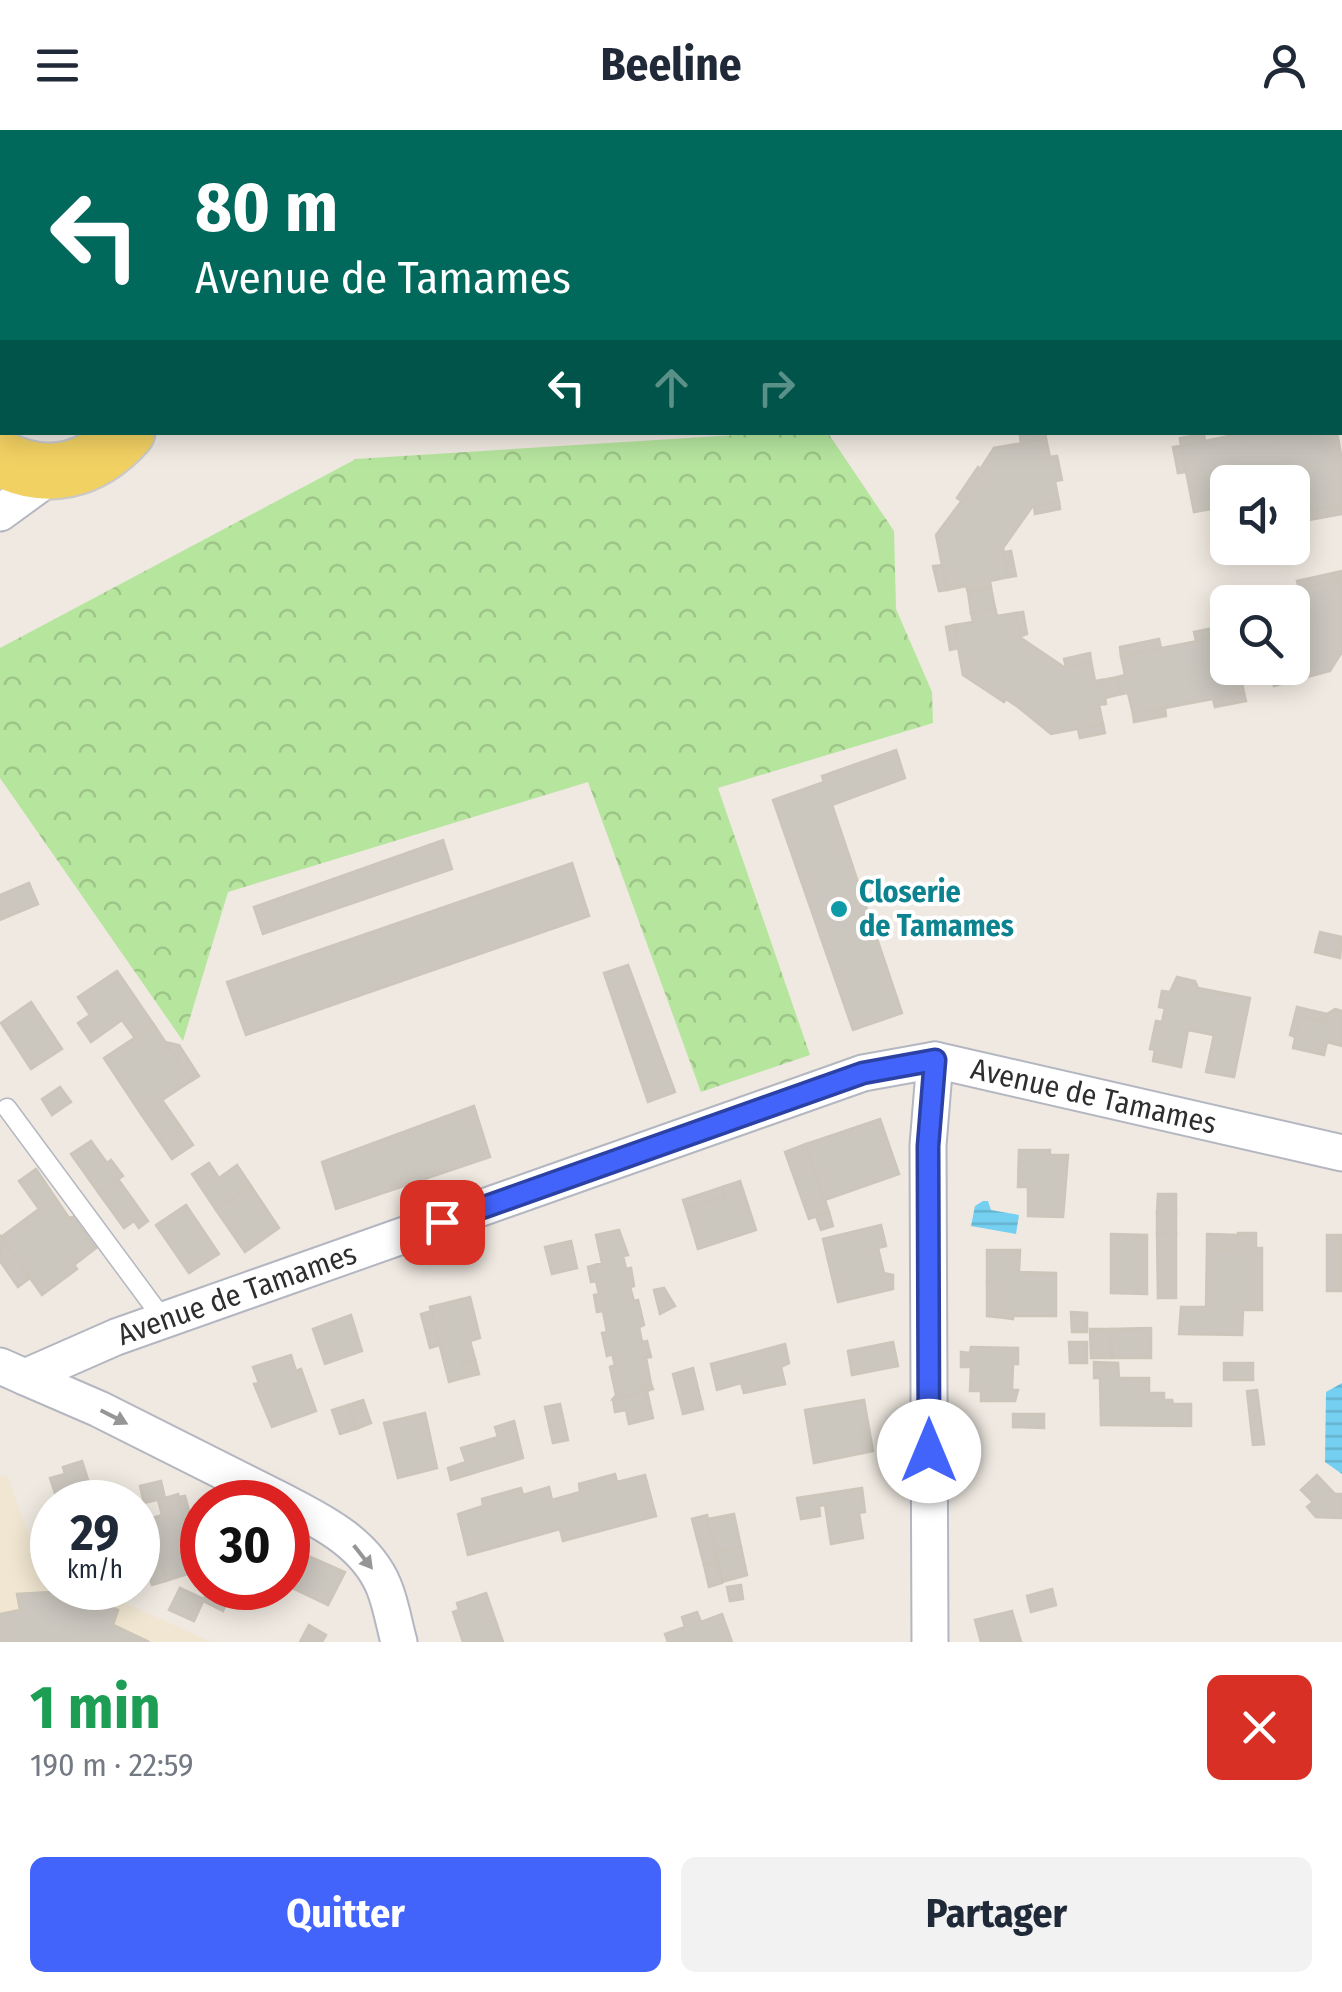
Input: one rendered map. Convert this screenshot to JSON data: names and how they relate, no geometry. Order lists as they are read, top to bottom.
{
  "streets": {
    "street": ["Avenue de Tamames"]
  },
  "places": ["Closerie de Tamames"],
  "page": {
    "header": "Beeline",
    "turn": ["80 m", "Avenue de Tamames"],
    "speed": "29 km/h",
    "limit": "30",
    "heading": ["1 min", "190 m · 22:59"],
    "buttons": ["Quitter", "Partager"]
  }
}
